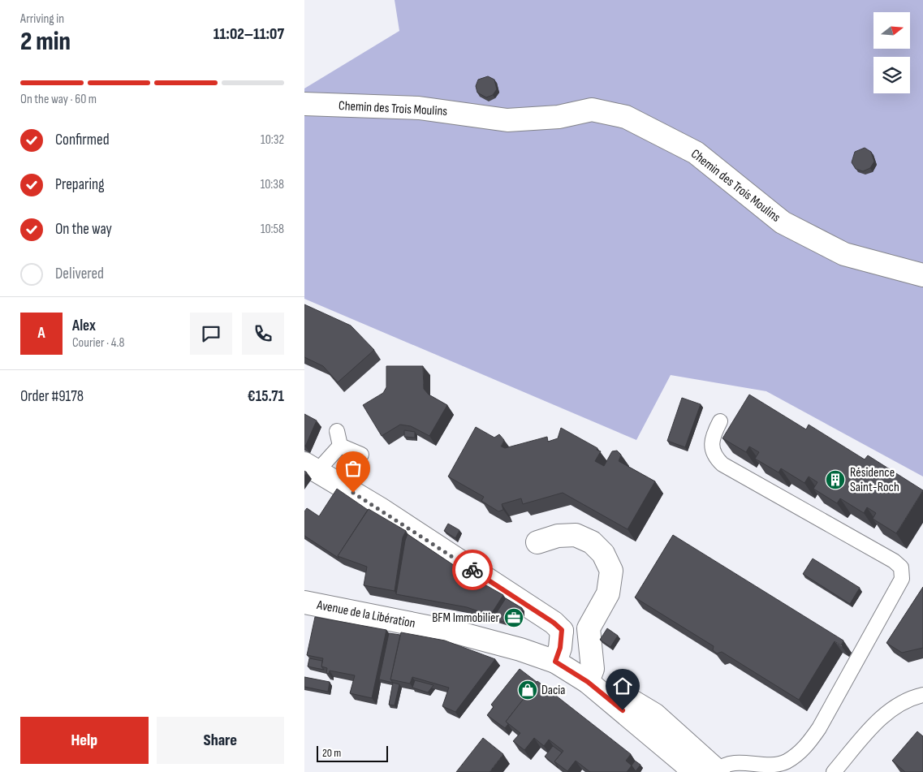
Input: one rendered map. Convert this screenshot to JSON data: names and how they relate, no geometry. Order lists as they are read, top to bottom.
{
  "streets": {
    "street": ["Chemin des Trois Moulins", "Avenue de la Libération"]
  },
  "places": {
    "building": ["Résidence Saint-Roch"],
    "office": ["BFM Immobilier"],
    "shop": ["Dacia"]
  },
  "scale_bar": "20 m",
  "north": "right",
  "page": {
    "heading": ["2 min", "Arriving in", "11:02–11:07"],
    "panel": [
      "Alex",
      "Courier · 4.8",
      "Order #9178",
      "€15.71"
    ],
    "bar": "On the way · 60 m",
    "list": [
      ["Confirmed", "10:32"],
      ["Preparing", "10:38"],
      ["On the way", "10:58"],
      "Delivered"
    ],
    "round": "A",
    "buttons": ["Help", "Share"],
    "scale": "20 m"
  }
}
